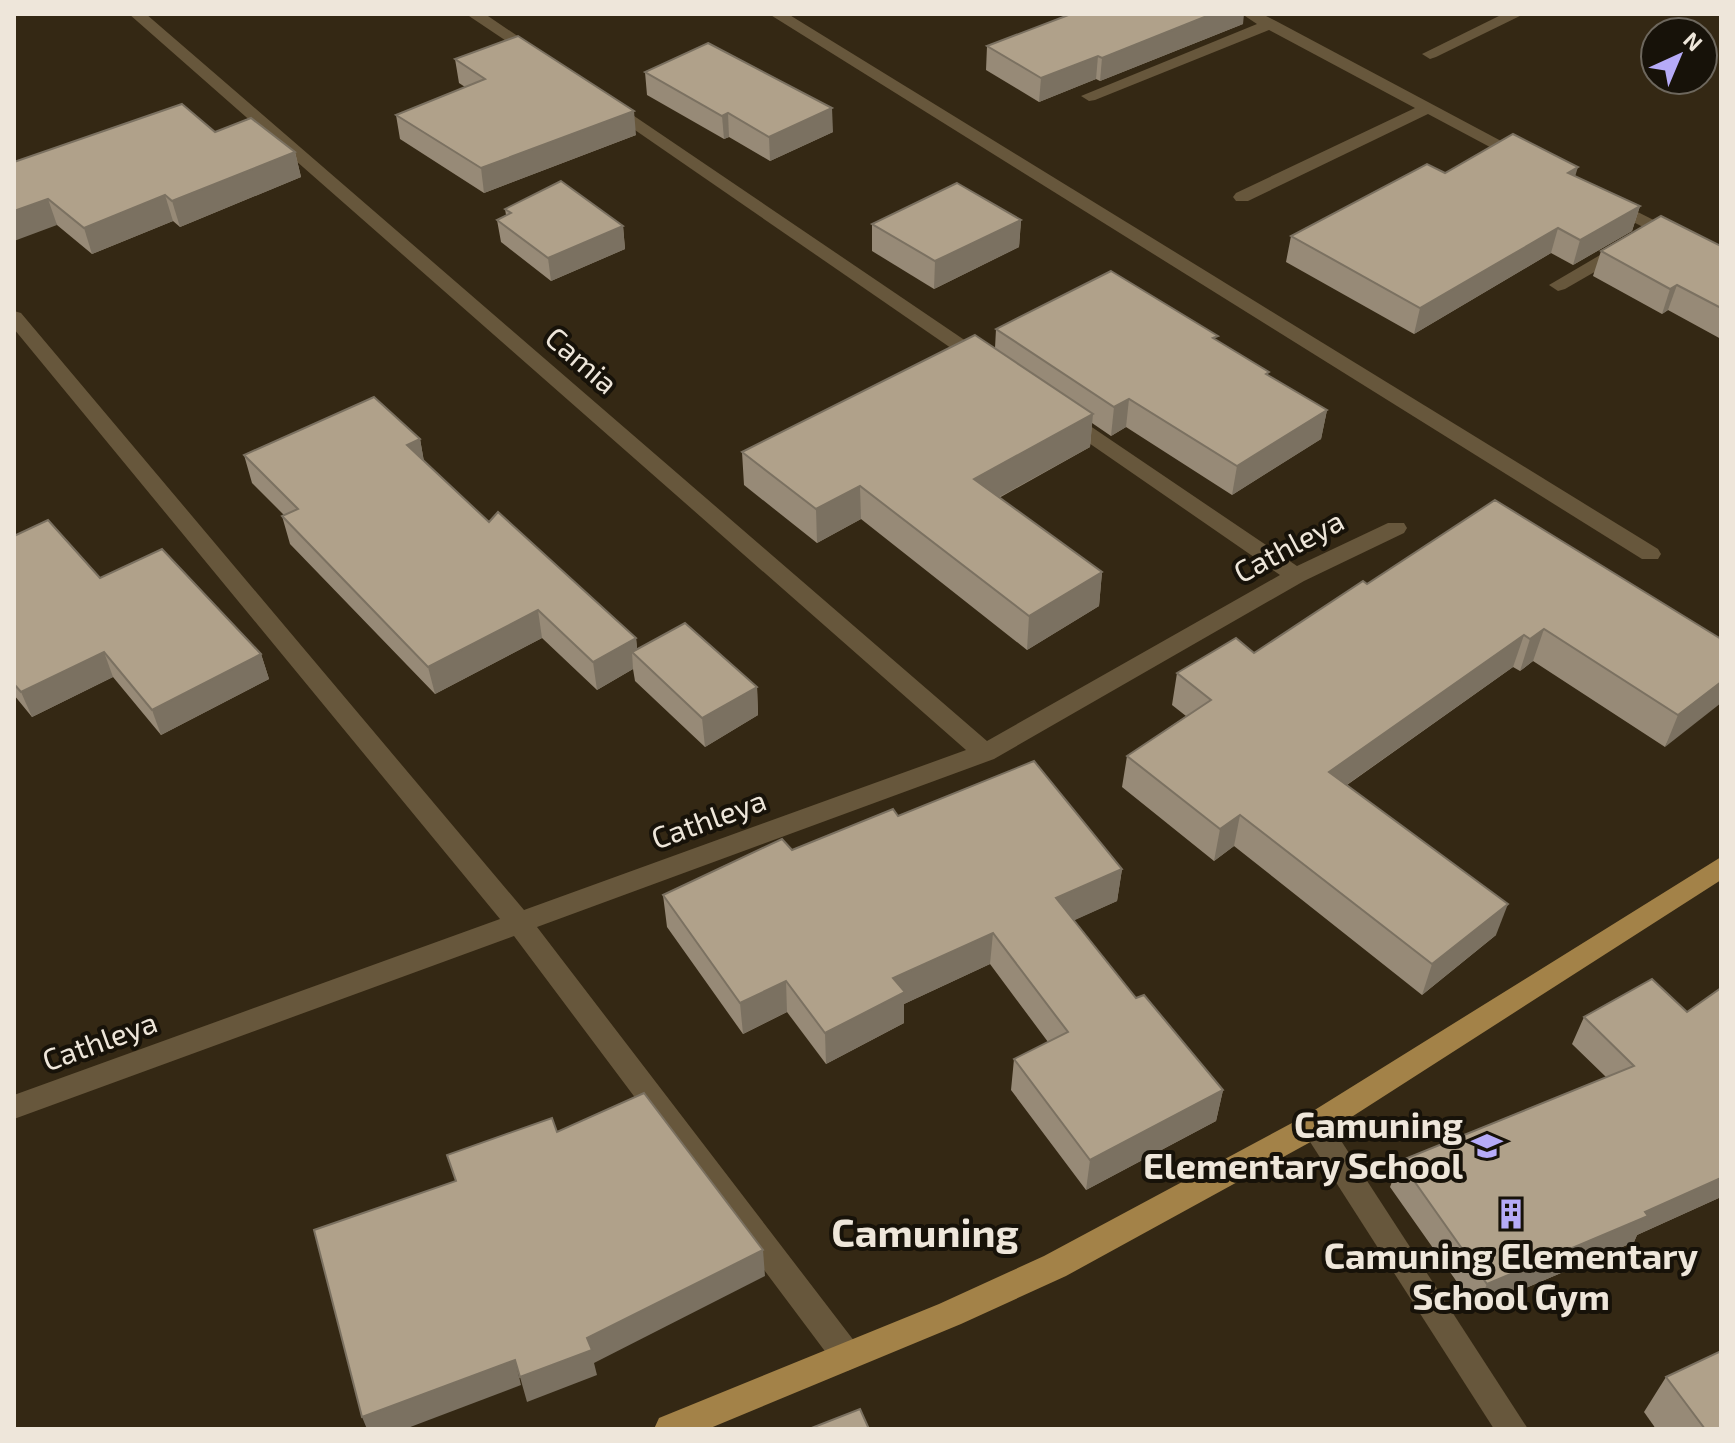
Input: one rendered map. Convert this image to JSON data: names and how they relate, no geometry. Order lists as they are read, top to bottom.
{
  "streets": {
    "street": ["Camia", "Cathleya"]
  },
  "crossings": [
    ["Camia", "Cathleya"]
  ],
  "districts": ["Camuning"],
  "places": {
    "school or university": ["Camuning Elementary School"],
    "building": ["Camuning Elementary School Gym"]
  },
  "north": "top right"
}
